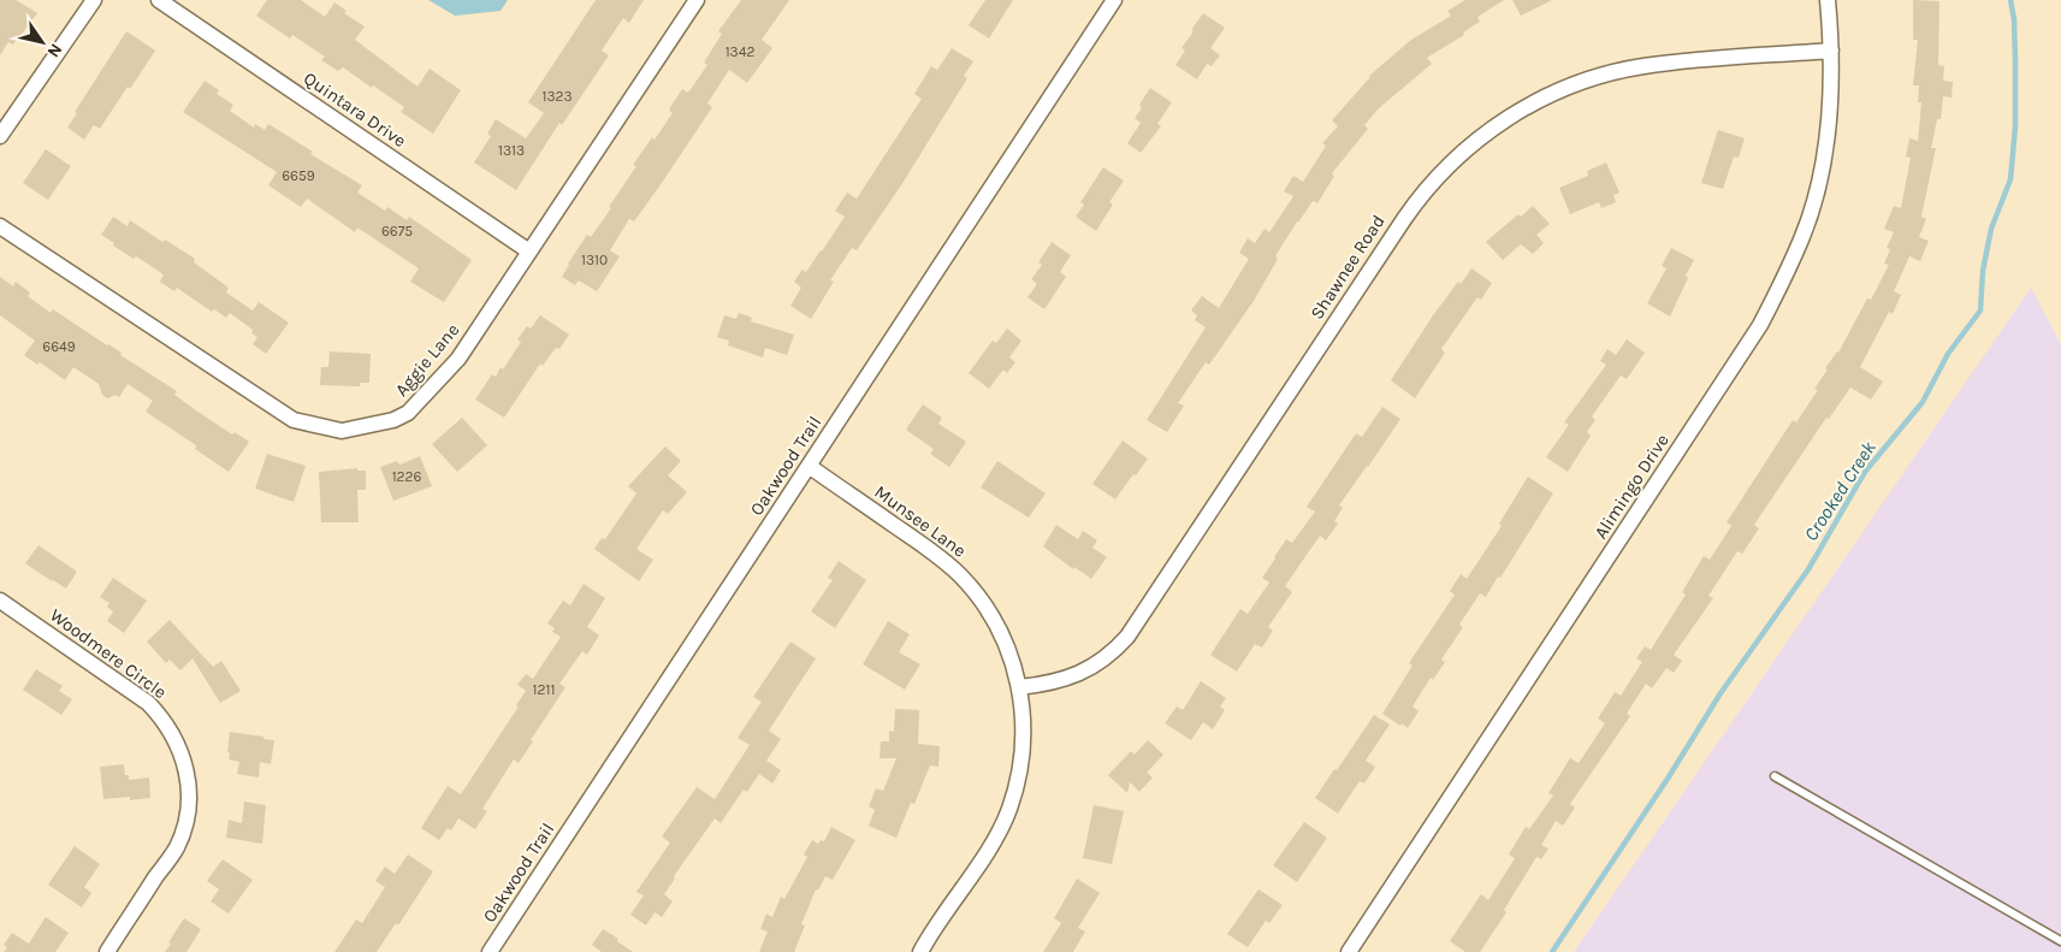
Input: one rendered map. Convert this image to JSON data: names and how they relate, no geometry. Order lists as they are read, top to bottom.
{
  "streets": {
    "street": [
      "Quintara Drive",
      "Shawnee Road",
      "Aggie Lane",
      "Oakwood Trail",
      "Alimingo Drive",
      "Munsee Lane",
      "Woodmere Circle"
    ]
  },
  "crossings": [
    ["Quintara Drive", "Aggie Lane"],
    ["Shawnee Road", "Alimingo Drive"],
    ["Shawnee Road", "Munsee Lane"],
    ["Oakwood Trail", "Munsee Lane"]
  ],
  "water": ["Crooked Creek"],
  "house_numbers": [
    "1342",
    "1323",
    "1313",
    "6659",
    "6675",
    "1310",
    "6649",
    "1226",
    "1211"
  ],
  "north": "bottom right"
}
